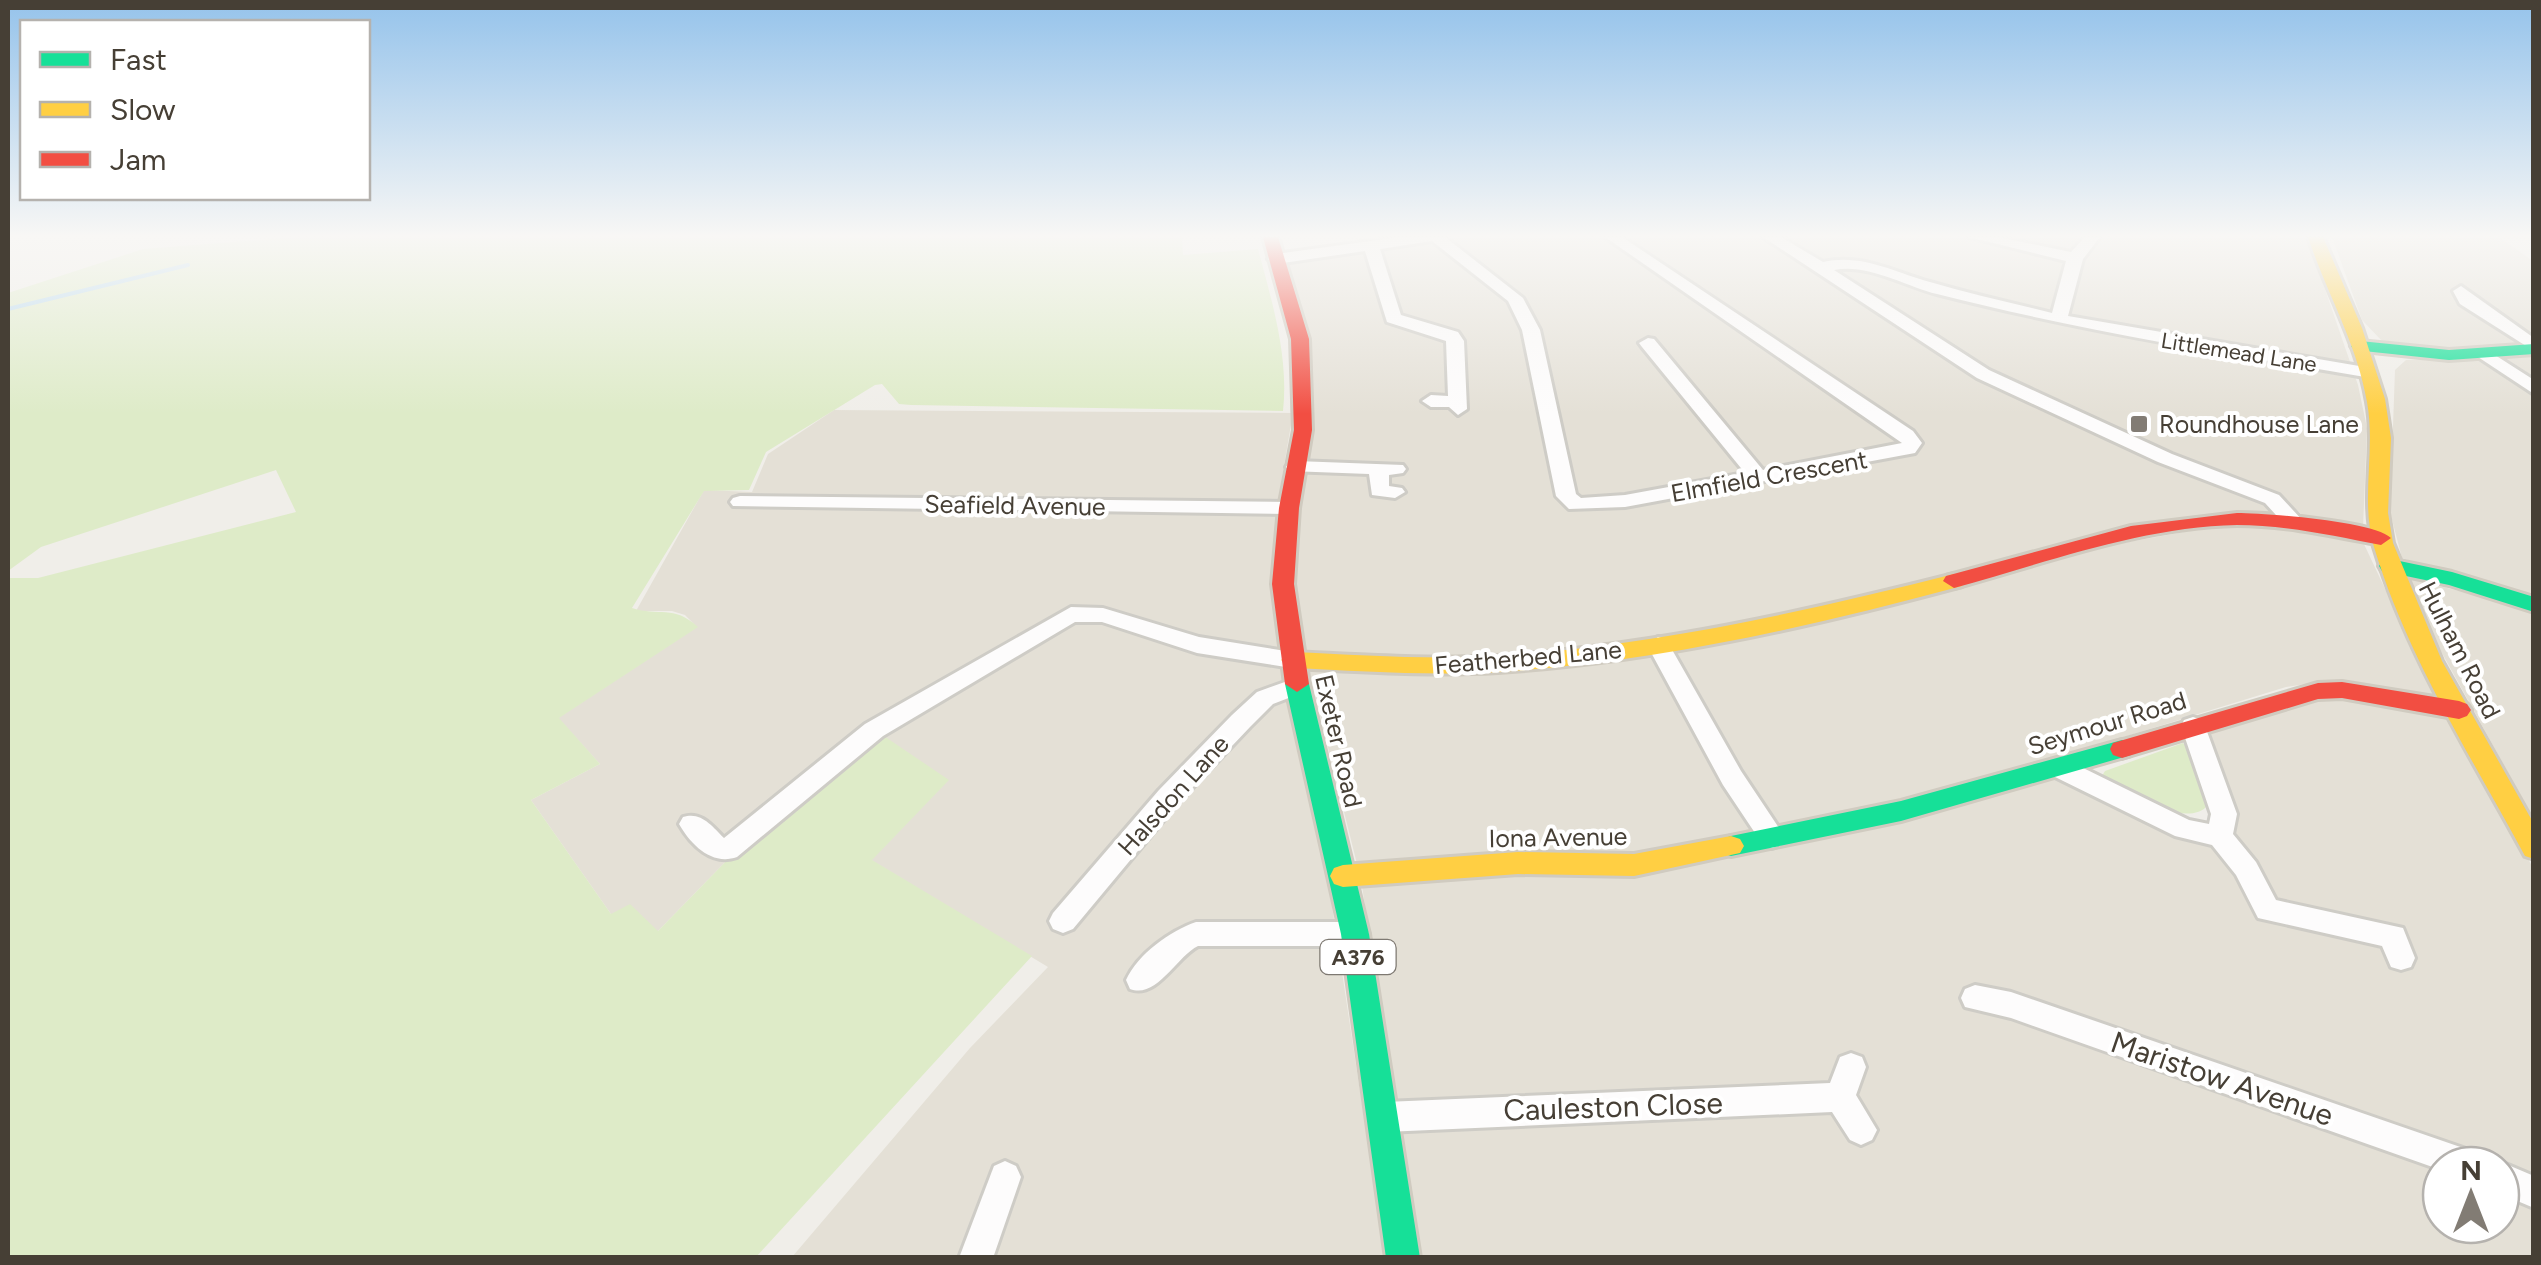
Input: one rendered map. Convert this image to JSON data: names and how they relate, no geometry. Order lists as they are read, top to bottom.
{
  "streets": {
    "main road": [
      "Hulham Road",
      "Featherbed Lane",
      "Seymour Road",
      "Exeter Road",
      "Iona Avenue",
      "A376"
    ],
    "street": [
      "Littlemead Lane",
      "Elmfield Crescent",
      "Seafield Avenue",
      "Halsdon Lane",
      "Maristow Avenue",
      "Cauleston Close"
    ]
  },
  "crossings": [
    ["Littlemead Lane", "Hulham Road"],
    ["Seafield Avenue", "Exeter Road"],
    ["Hulham Road", "Featherbed Lane"],
    ["Hulham Road", "Seymour Road"],
    ["Featherbed Lane", "Exeter Road"],
    ["Featherbed Lane", "Halsdon Lane"],
    ["Seymour Road", "Iona Avenue"],
    ["Exeter Road", "Halsdon Lane"],
    ["Exeter Road", "Iona Avenue"],
    ["Exeter Road", "Cauleston Close"]
  ],
  "places": {
    "transit": ["Roundhouse Lane"]
  },
  "legend": ["Fast", "Slow", "Jam"],
  "north": "top"
}
